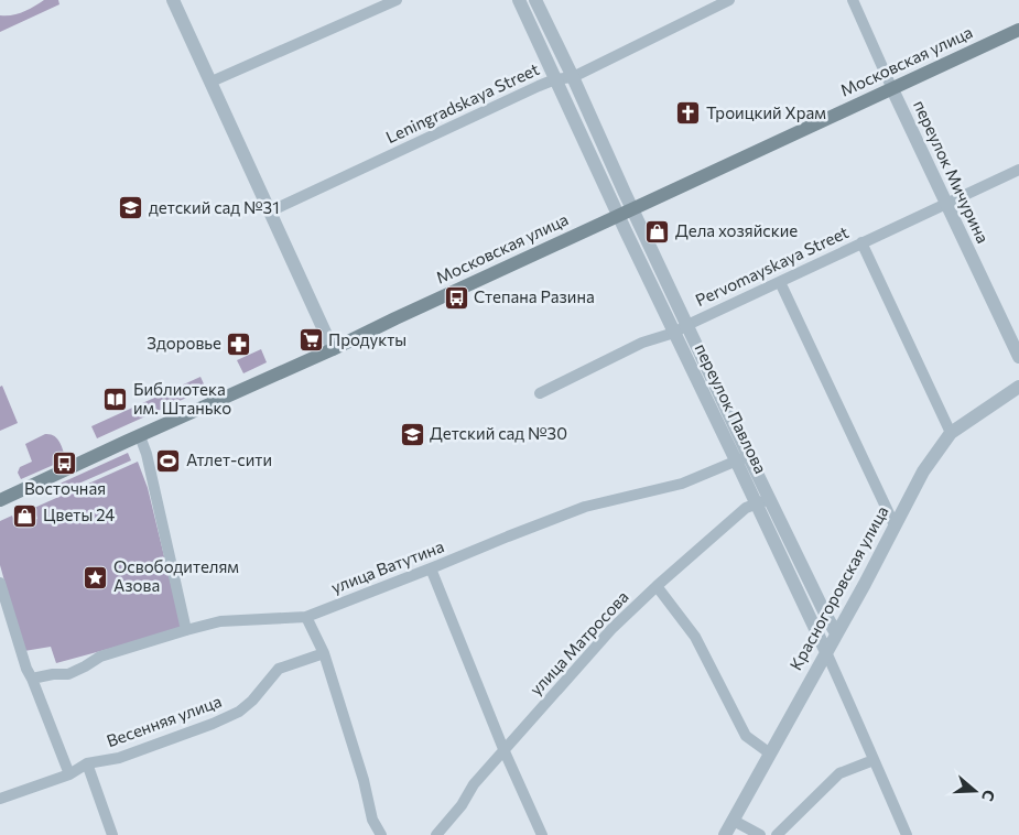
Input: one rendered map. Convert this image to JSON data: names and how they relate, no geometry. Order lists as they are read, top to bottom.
{
  "streets": {
    "main road": ["Московская улица"],
    "street": [
      "Leningradskaya Street",
      "переулок Мичурина",
      "Pervomayskaya Street",
      "переулок Павлова",
      "улица Ватутина",
      "Красногоровская улица",
      "улица Матросова",
      "Весенняя улица"
    ]
  },
  "crossings": [
    ["Московская улица", "переулок Мичурина"],
    ["Московская улица", "переулок Павлова"],
    ["Leningradskaya Street", "переулок Павлова"],
    ["переулок Мичурина", "Pervomayskaya Street"],
    ["Pervomayskaya Street", "переулок Павлова"],
    ["переулок Павлова", "улица Ватутина"],
    ["переулок Павлова", "Красногоровская улица"],
    ["переулок Павлова", "улица Матросова"]
  ],
  "places": {
    "church": ["Троицкий Храм"],
    "school or university": ["детский сад №31", "Детский сад №30"],
    "shop": ["Дела хозяйские", "Цветы 24"],
    "bus stop": ["Степана Разина", "Восточная"],
    "supermarket": ["Продукты"],
    "pharmacy": ["Здоровье"],
    "library": ["Библиотека им. Штанько"],
    "sports": ["Атлет-сити"],
    "place": ["Освободителям Азова"]
  },
  "north": "right"
}
